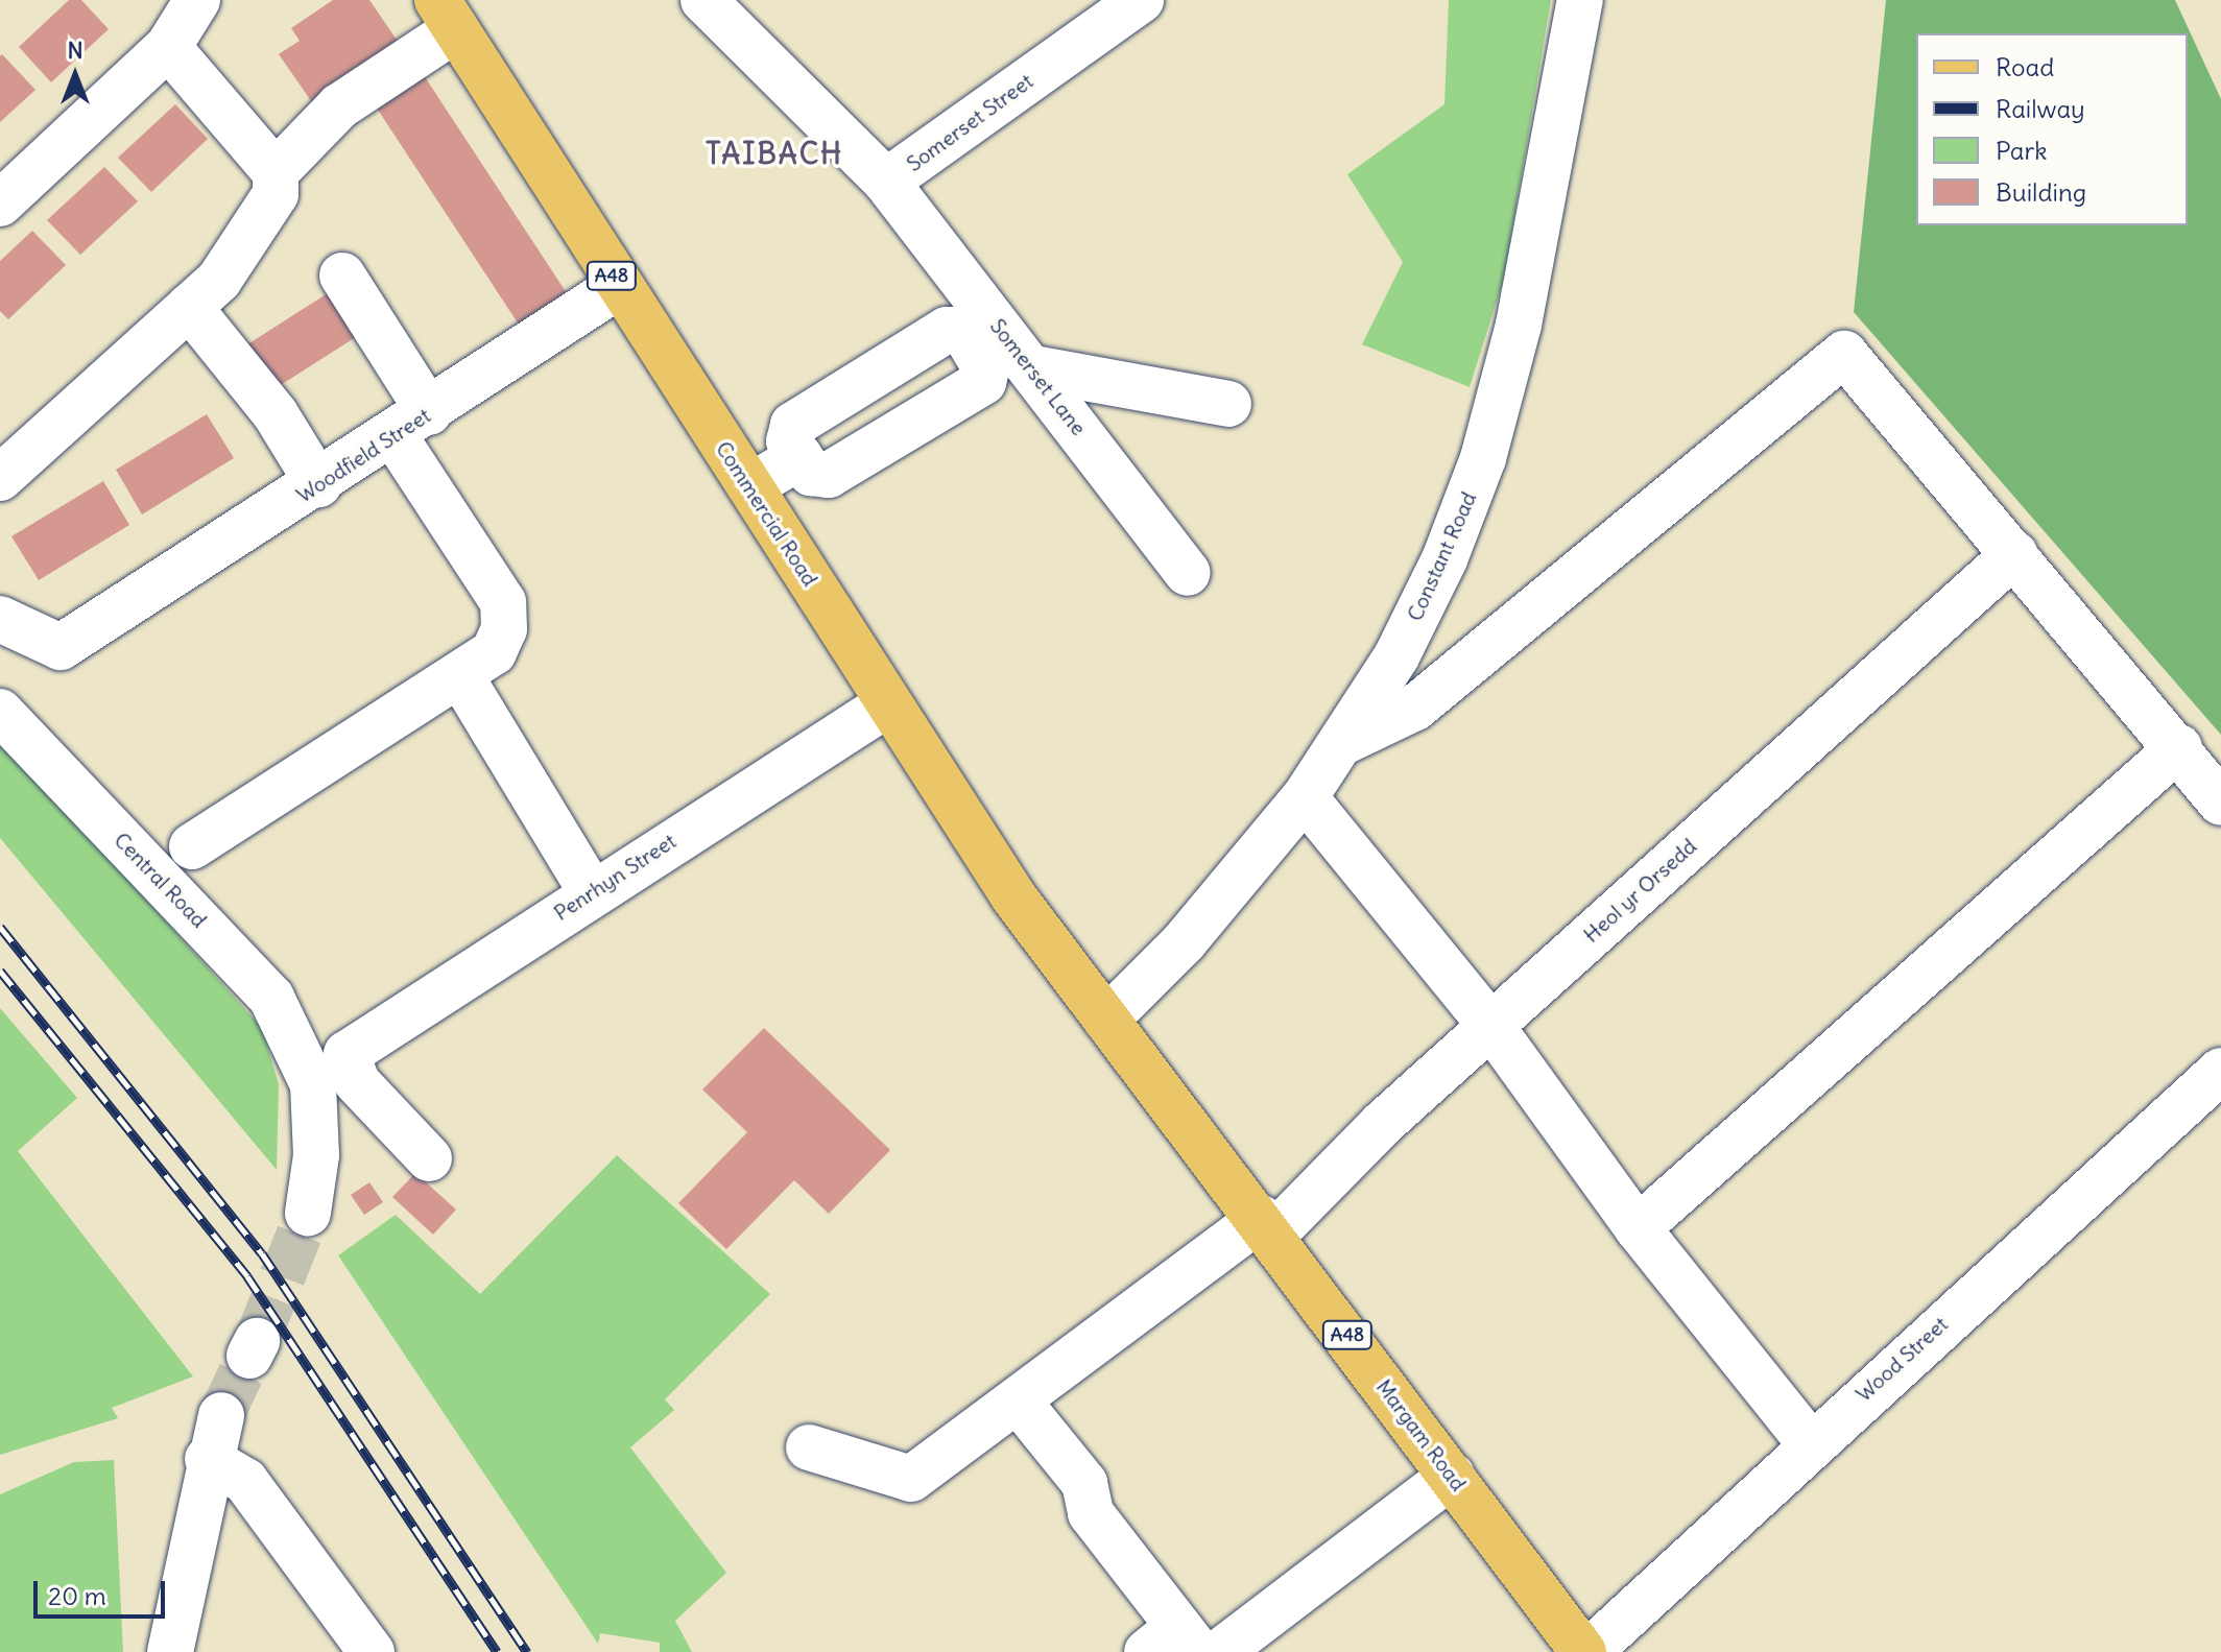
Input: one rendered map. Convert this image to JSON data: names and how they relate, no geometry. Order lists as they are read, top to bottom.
{
  "streets": {
    "main road": ["A48", "Commercial Road", "Margam Road"],
    "street": [
      "Somerset Street",
      "Somerset Lane",
      "Woodfield Street",
      "Constant Road",
      "Penrhyn Street",
      "Central Road",
      "Heol yr Orsedd",
      "Wood Street"
    ]
  },
  "crossings": [
    ["Somerset Street", "Somerset Lane"],
    ["Woodfield Street", "Commercial Road"],
    ["Commercial Road", "Constant Road"],
    ["Commercial Road", "Penrhyn Street"],
    ["Commercial Road", "Margam Road"],
    ["Constant Road", "Margam Road"],
    ["Penrhyn Street", "Central Road"],
    ["Heol yr Orsedd", "Margam Road"],
    ["Wood Street", "Margam Road"]
  ],
  "districts": ["TAIBACH"],
  "legend": [
    "Road",
    "Railway",
    "Park",
    "Building"
  ],
  "scale_bar": "20 m",
  "north": "top"
}
